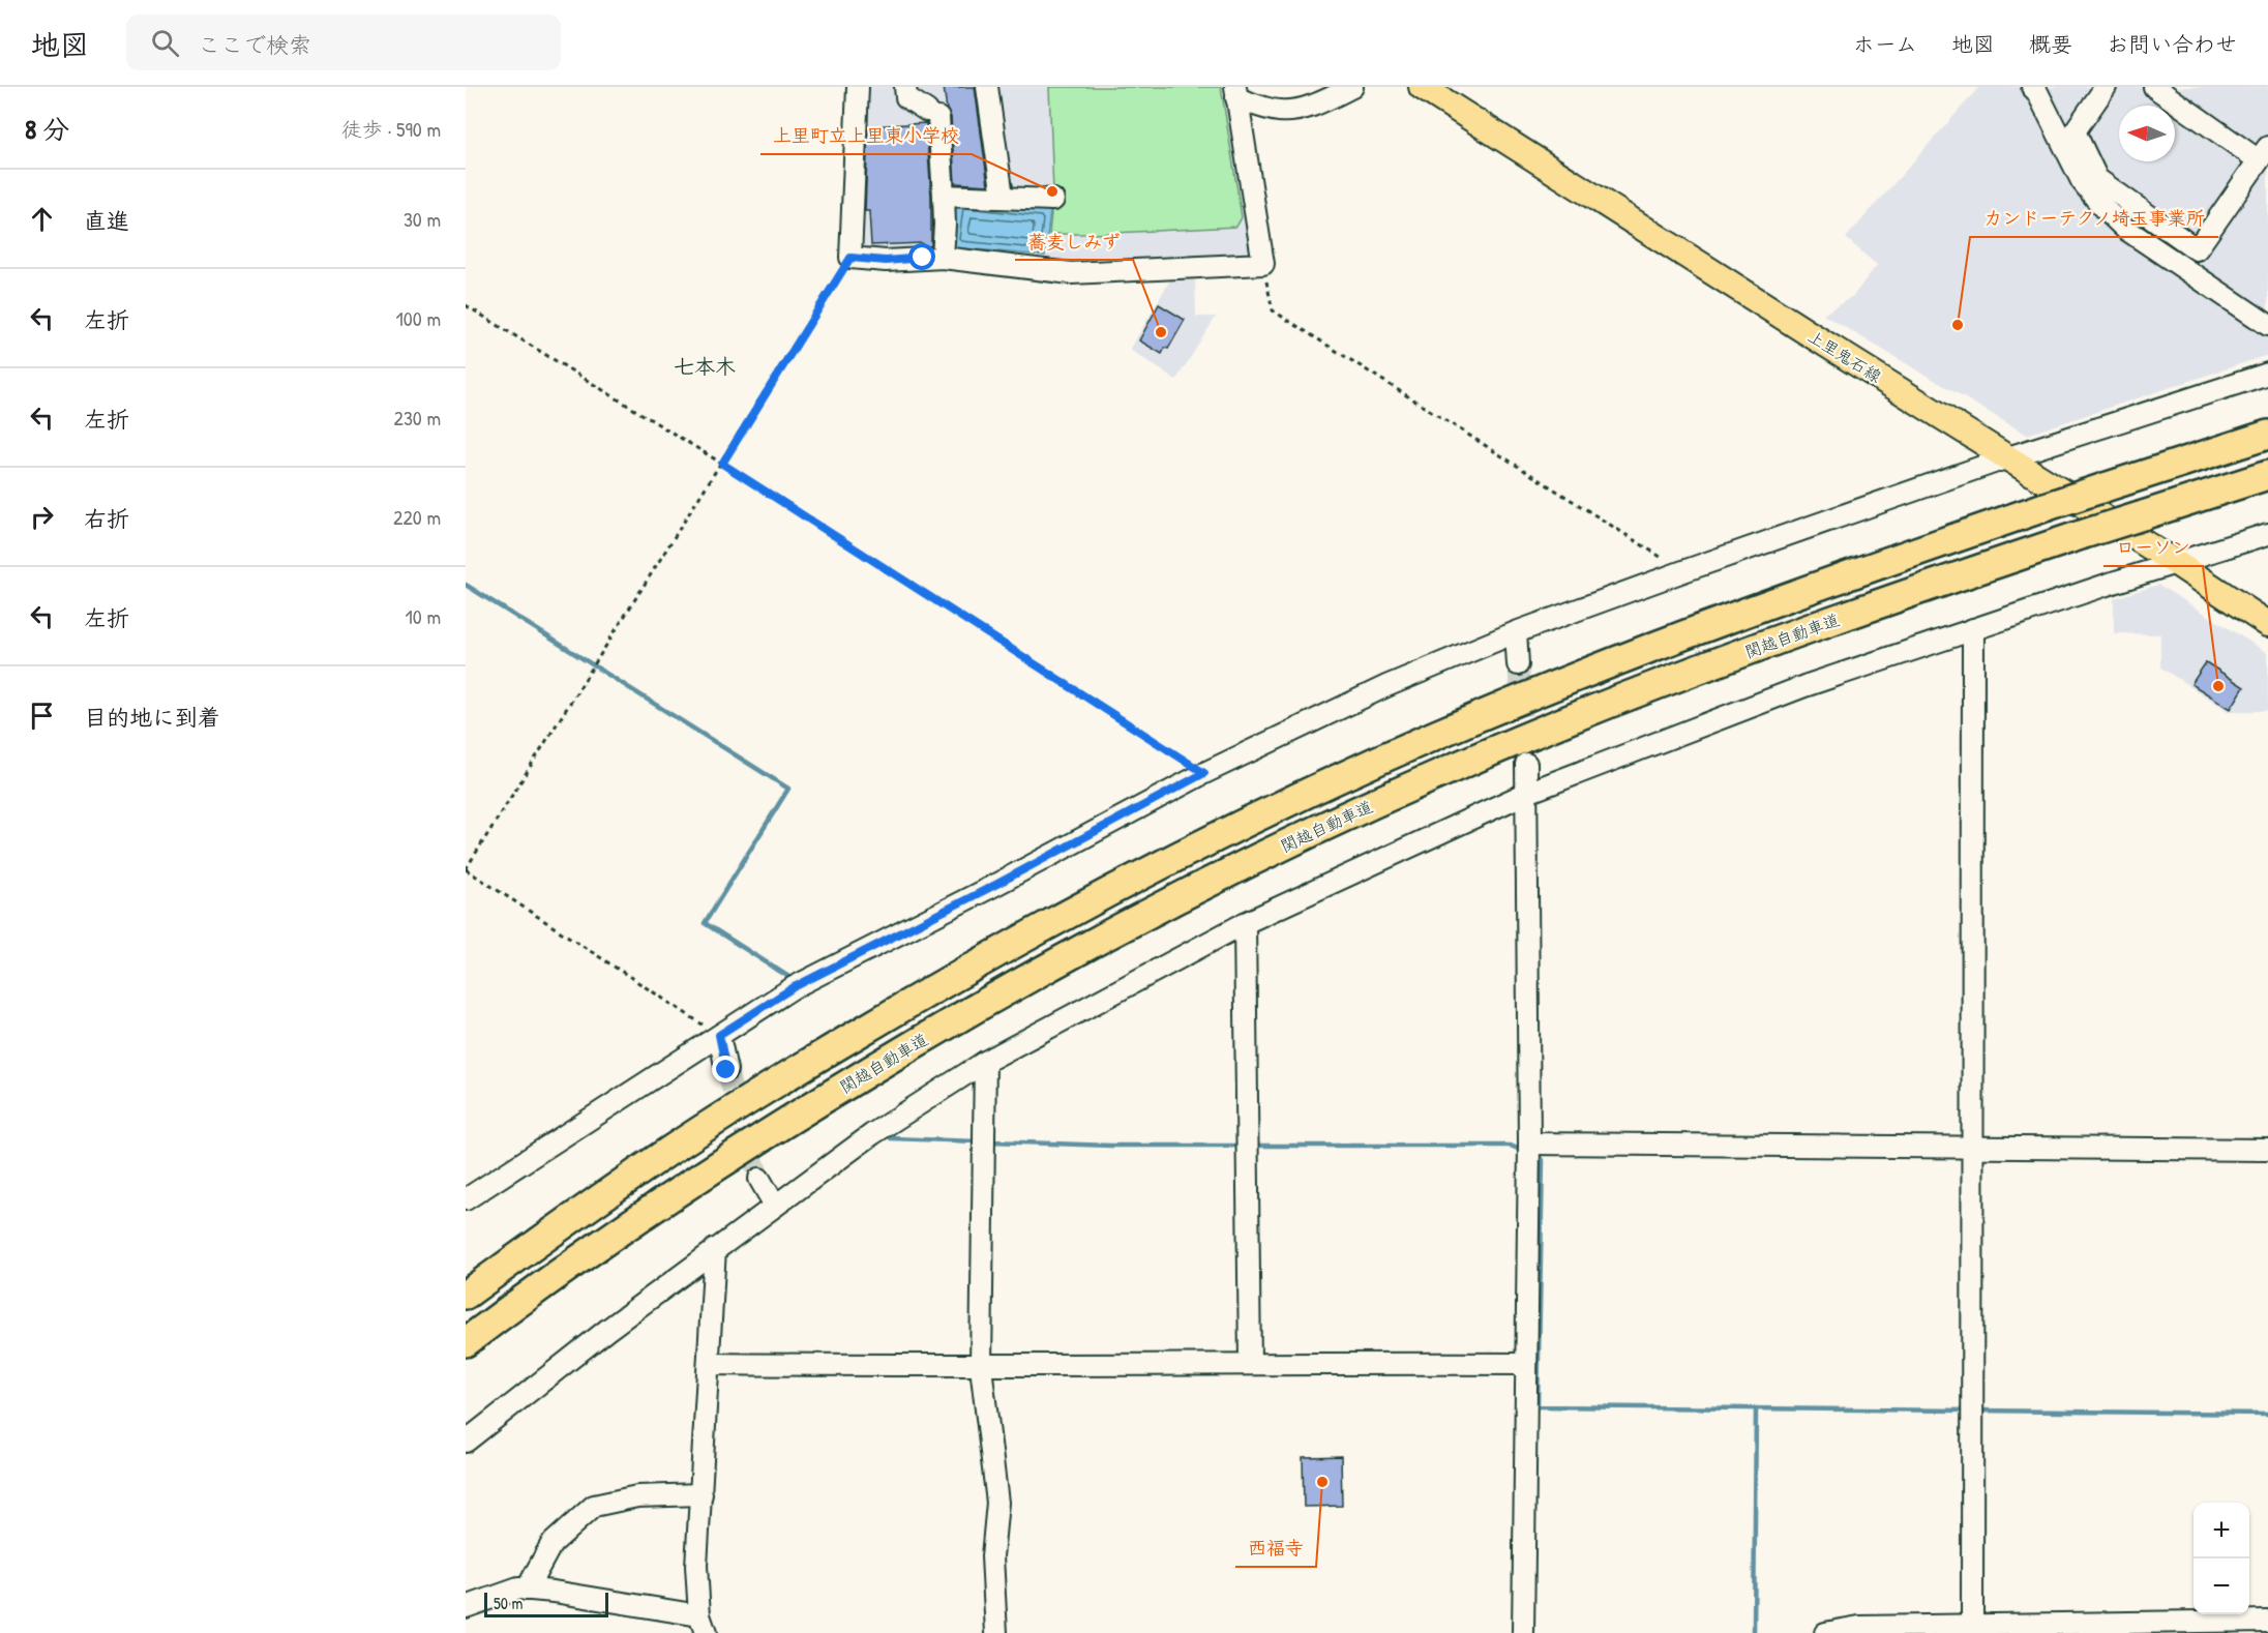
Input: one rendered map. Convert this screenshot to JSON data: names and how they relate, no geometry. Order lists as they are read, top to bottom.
{
  "streets": {
    "highway": ["関越自動車道"],
    "main road": ["上里鬼石線"]
  },
  "districts": ["七本木"],
  "places": [
    "上里町立上里東小学校",
    "カンドーテクノ埼玉事業所",
    "蕎麦しみず",
    "ローソン",
    "西福寺"
  ],
  "scale_bar": "50 m",
  "north": "left",
  "page": {
    "header": "地図",
    "search": "ここで検索",
    "nav": [
      "ホーム",
      "地図",
      "概要",
      "お問い合わせ"
    ],
    "heading": ["8 分", "徒歩 · 590 m"],
    "list": [
      ["直進", "30 m"],
      ["左折", "100 m"],
      ["左折", "230 m"],
      ["右折", "220 m"],
      ["左折", "10 m"],
      "目的地に到着"
    ],
    "map_buttons": ["+", "−"],
    "scale": "50 m"
  }
}
